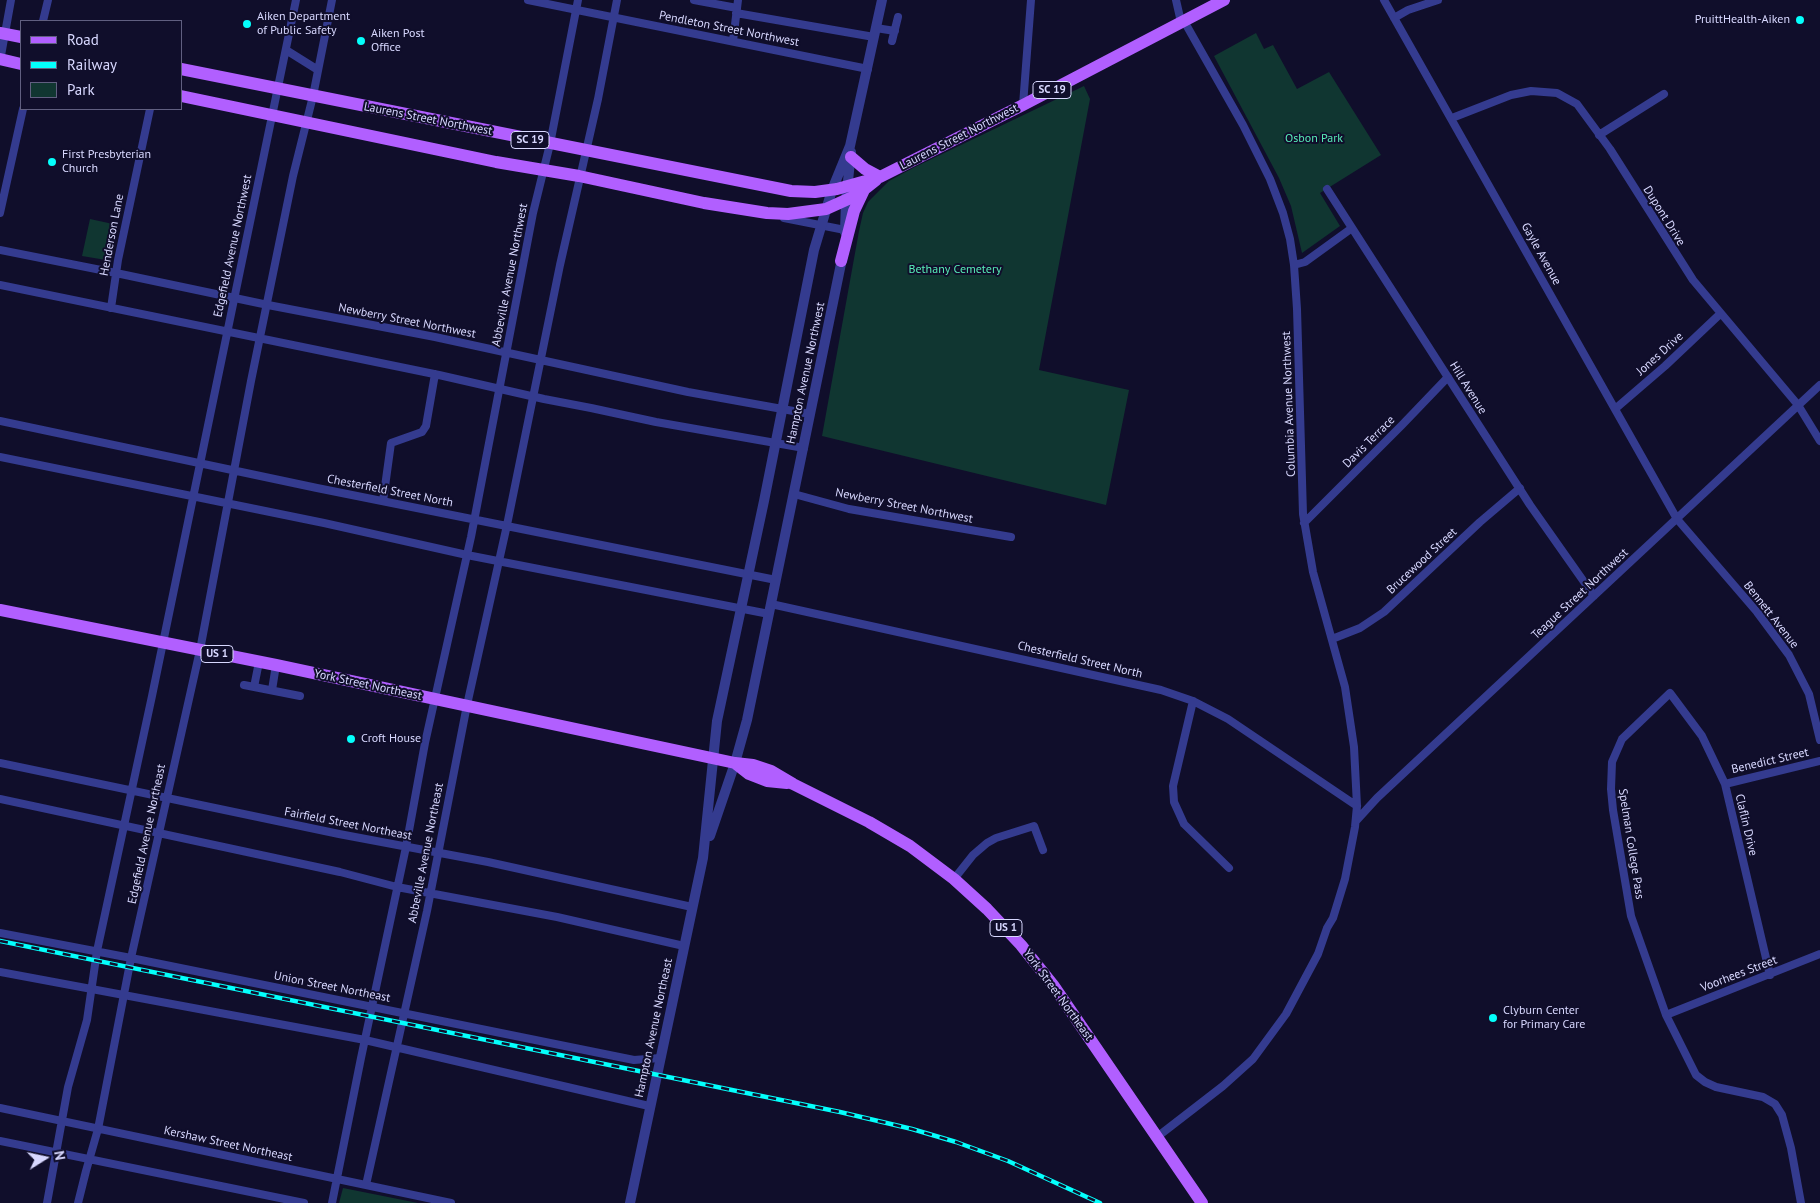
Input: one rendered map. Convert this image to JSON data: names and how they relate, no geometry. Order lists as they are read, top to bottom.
{
  "streets": {
    "main road": [
      "SC 19",
      "Laurens Street Northwest",
      "US 1",
      "York Street Northeast"
    ],
    "street": [
      "Pendleton Street Northwest",
      "Dupont Drive",
      "Henderson Lane",
      "Edgefield Avenue Northwest",
      "Gayle Avenue",
      "Abbeville Avenue Northwest",
      "Newberry Street Northwest",
      "Jones Drive",
      "Hampton Avenue Northwest",
      "Hill Avenue",
      "Columbia Avenue Northwest",
      "Davis Terrace",
      "Chesterfield Street North",
      "Brucewood Street",
      "Teague Street Northwest",
      "Bennett Avenue",
      "Benedict Street",
      "Fairfield Street Northeast",
      "Claflin Drive",
      "Edgefield Avenue Northeast",
      "Spelman College Pass",
      "Abbeville Avenue Northeast",
      "Voorhees Street",
      "Union Street Northeast",
      "Hampton Avenue Northeast",
      "Kershaw Street Northeast"
    ]
  },
  "crossings": [
    ["Pendleton Street Northwest", "Abbeville Avenue Northwest"],
    ["Pendleton Street Northwest", "Hampton Avenue Northwest"],
    ["Laurens Street Northwest", "Edgefield Avenue Northwest"],
    ["Laurens Street Northwest", "Abbeville Avenue Northwest"],
    ["Laurens Street Northwest", "Hampton Avenue Northwest"],
    ["Laurens Street Northwest", "Columbia Avenue Northwest"],
    ["Dupont Drive", "Gayle Avenue"],
    ["Dupont Drive", "Jones Drive"],
    ["Dupont Drive", "Teague Street Northwest"],
    ["Henderson Lane", "Newberry Street Northwest"],
    ["Edgefield Avenue Northwest", "Newberry Street Northwest"],
    ["Edgefield Avenue Northwest", "Chesterfield Street North"],
    ["Edgefield Avenue Northwest", "Edgefield Avenue Northeast"],
    ["Gayle Avenue", "Jones Drive"],
    ["Gayle Avenue", "Teague Street Northwest"],
    ["Gayle Avenue", "Bennett Avenue"],
    ["Abbeville Avenue Northwest", "Newberry Street Northwest"],
    ["Abbeville Avenue Northwest", "Chesterfield Street North"],
    ["Abbeville Avenue Northwest", "Abbeville Avenue Northeast"],
    ["Newberry Street Northwest", "Hampton Avenue Northwest"],
    ["Hampton Avenue Northwest", "Chesterfield Street North"],
    ["Hampton Avenue Northwest", "Hampton Avenue Northeast"],
    ["Hill Avenue", "Davis Terrace"],
    ["Hill Avenue", "Brucewood Street"],
    ["Hill Avenue", "Teague Street Northwest"],
    ["Columbia Avenue Northwest", "Davis Terrace"],
    ["Columbia Avenue Northwest", "Chesterfield Street North"],
    ["Columbia Avenue Northwest", "Brucewood Street"],
    ["Columbia Avenue Northwest", "Teague Street Northwest"],
    ["Columbia Avenue Northwest", "York Street Northeast"],
    ["Chesterfield Street North", "Edgefield Avenue Northeast"],
    ["Chesterfield Street North", "Abbeville Avenue Northeast"],
    ["Chesterfield Street North", "Hampton Avenue Northeast"],
    ["Teague Street Northwest", "Bennett Avenue"],
    ["York Street Northeast", "Edgefield Avenue Northeast"],
    ["York Street Northeast", "Abbeville Avenue Northeast"],
    ["York Street Northeast", "Hampton Avenue Northeast"],
    ["Benedict Street", "Claflin Drive"],
    ["Fairfield Street Northeast", "Edgefield Avenue Northeast"],
    ["Fairfield Street Northeast", "Abbeville Avenue Northeast"],
    ["Fairfield Street Northeast", "Hampton Avenue Northeast"],
    ["Claflin Drive", "Spelman College Pass"],
    ["Claflin Drive", "Voorhees Street"],
    ["Edgefield Avenue Northeast", "Union Street Northeast"],
    ["Edgefield Avenue Northeast", "Kershaw Street Northeast"],
    ["Spelman College Pass", "Voorhees Street"],
    ["Abbeville Avenue Northeast", "Union Street Northeast"],
    ["Abbeville Avenue Northeast", "Kershaw Street Northeast"],
    ["Union Street Northeast", "Hampton Avenue Northeast"]
  ],
  "parks": ["Osbon Park", "Bethany Cemetery"],
  "places": [
    "PruittHealth-Aiken",
    "Aiken Department of Public Safety",
    "Aiken Post Office",
    "First Presbyterian Church",
    "Croft House",
    "Clyburn Center for Primary Care"
  ],
  "legend": ["Road", "Railway", "Park"],
  "north": "right"
}
